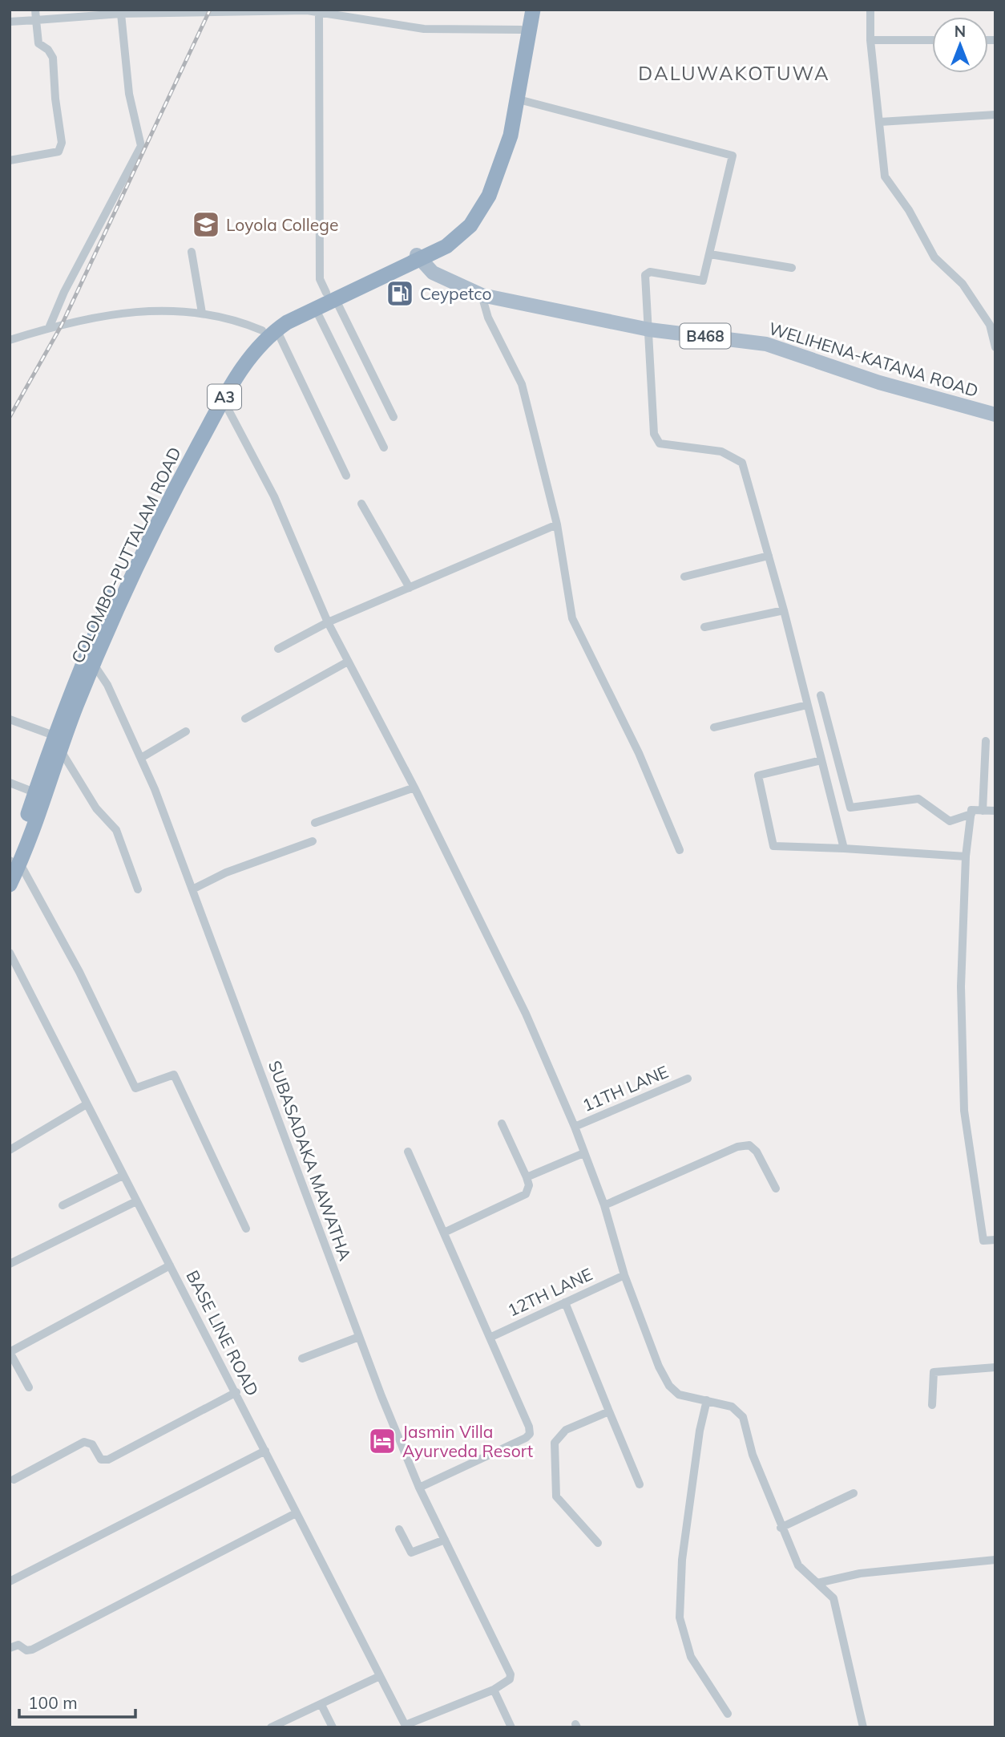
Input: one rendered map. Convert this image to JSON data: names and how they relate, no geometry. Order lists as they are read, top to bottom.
{
  "streets": {
    "highway": ["A3", "COLOMBO-PUTTALAM ROAD"],
    "main road": ["B468", "WELIHENA-KATANA ROAD"],
    "street": [
      "11TH LANE",
      "SUBASADAKA MAWATHA",
      "12TH LANE",
      "BASE LINE ROAD"
    ]
  },
  "crossings": [
    ["WELIHENA-KATANA ROAD", "COLOMBO-PUTTALAM ROAD"],
    ["COLOMBO-PUTTALAM ROAD", "SUBASADAKA MAWATHA"]
  ],
  "districts": ["DALUWAKOTUWA"],
  "places": {
    "school or university": ["Loyola College"],
    "fuel station": ["Ceypetco"],
    "hotel": ["Jasmin Villa Ayurveda Resort"]
  },
  "scale_bar": "100 m",
  "north": "top"
}
